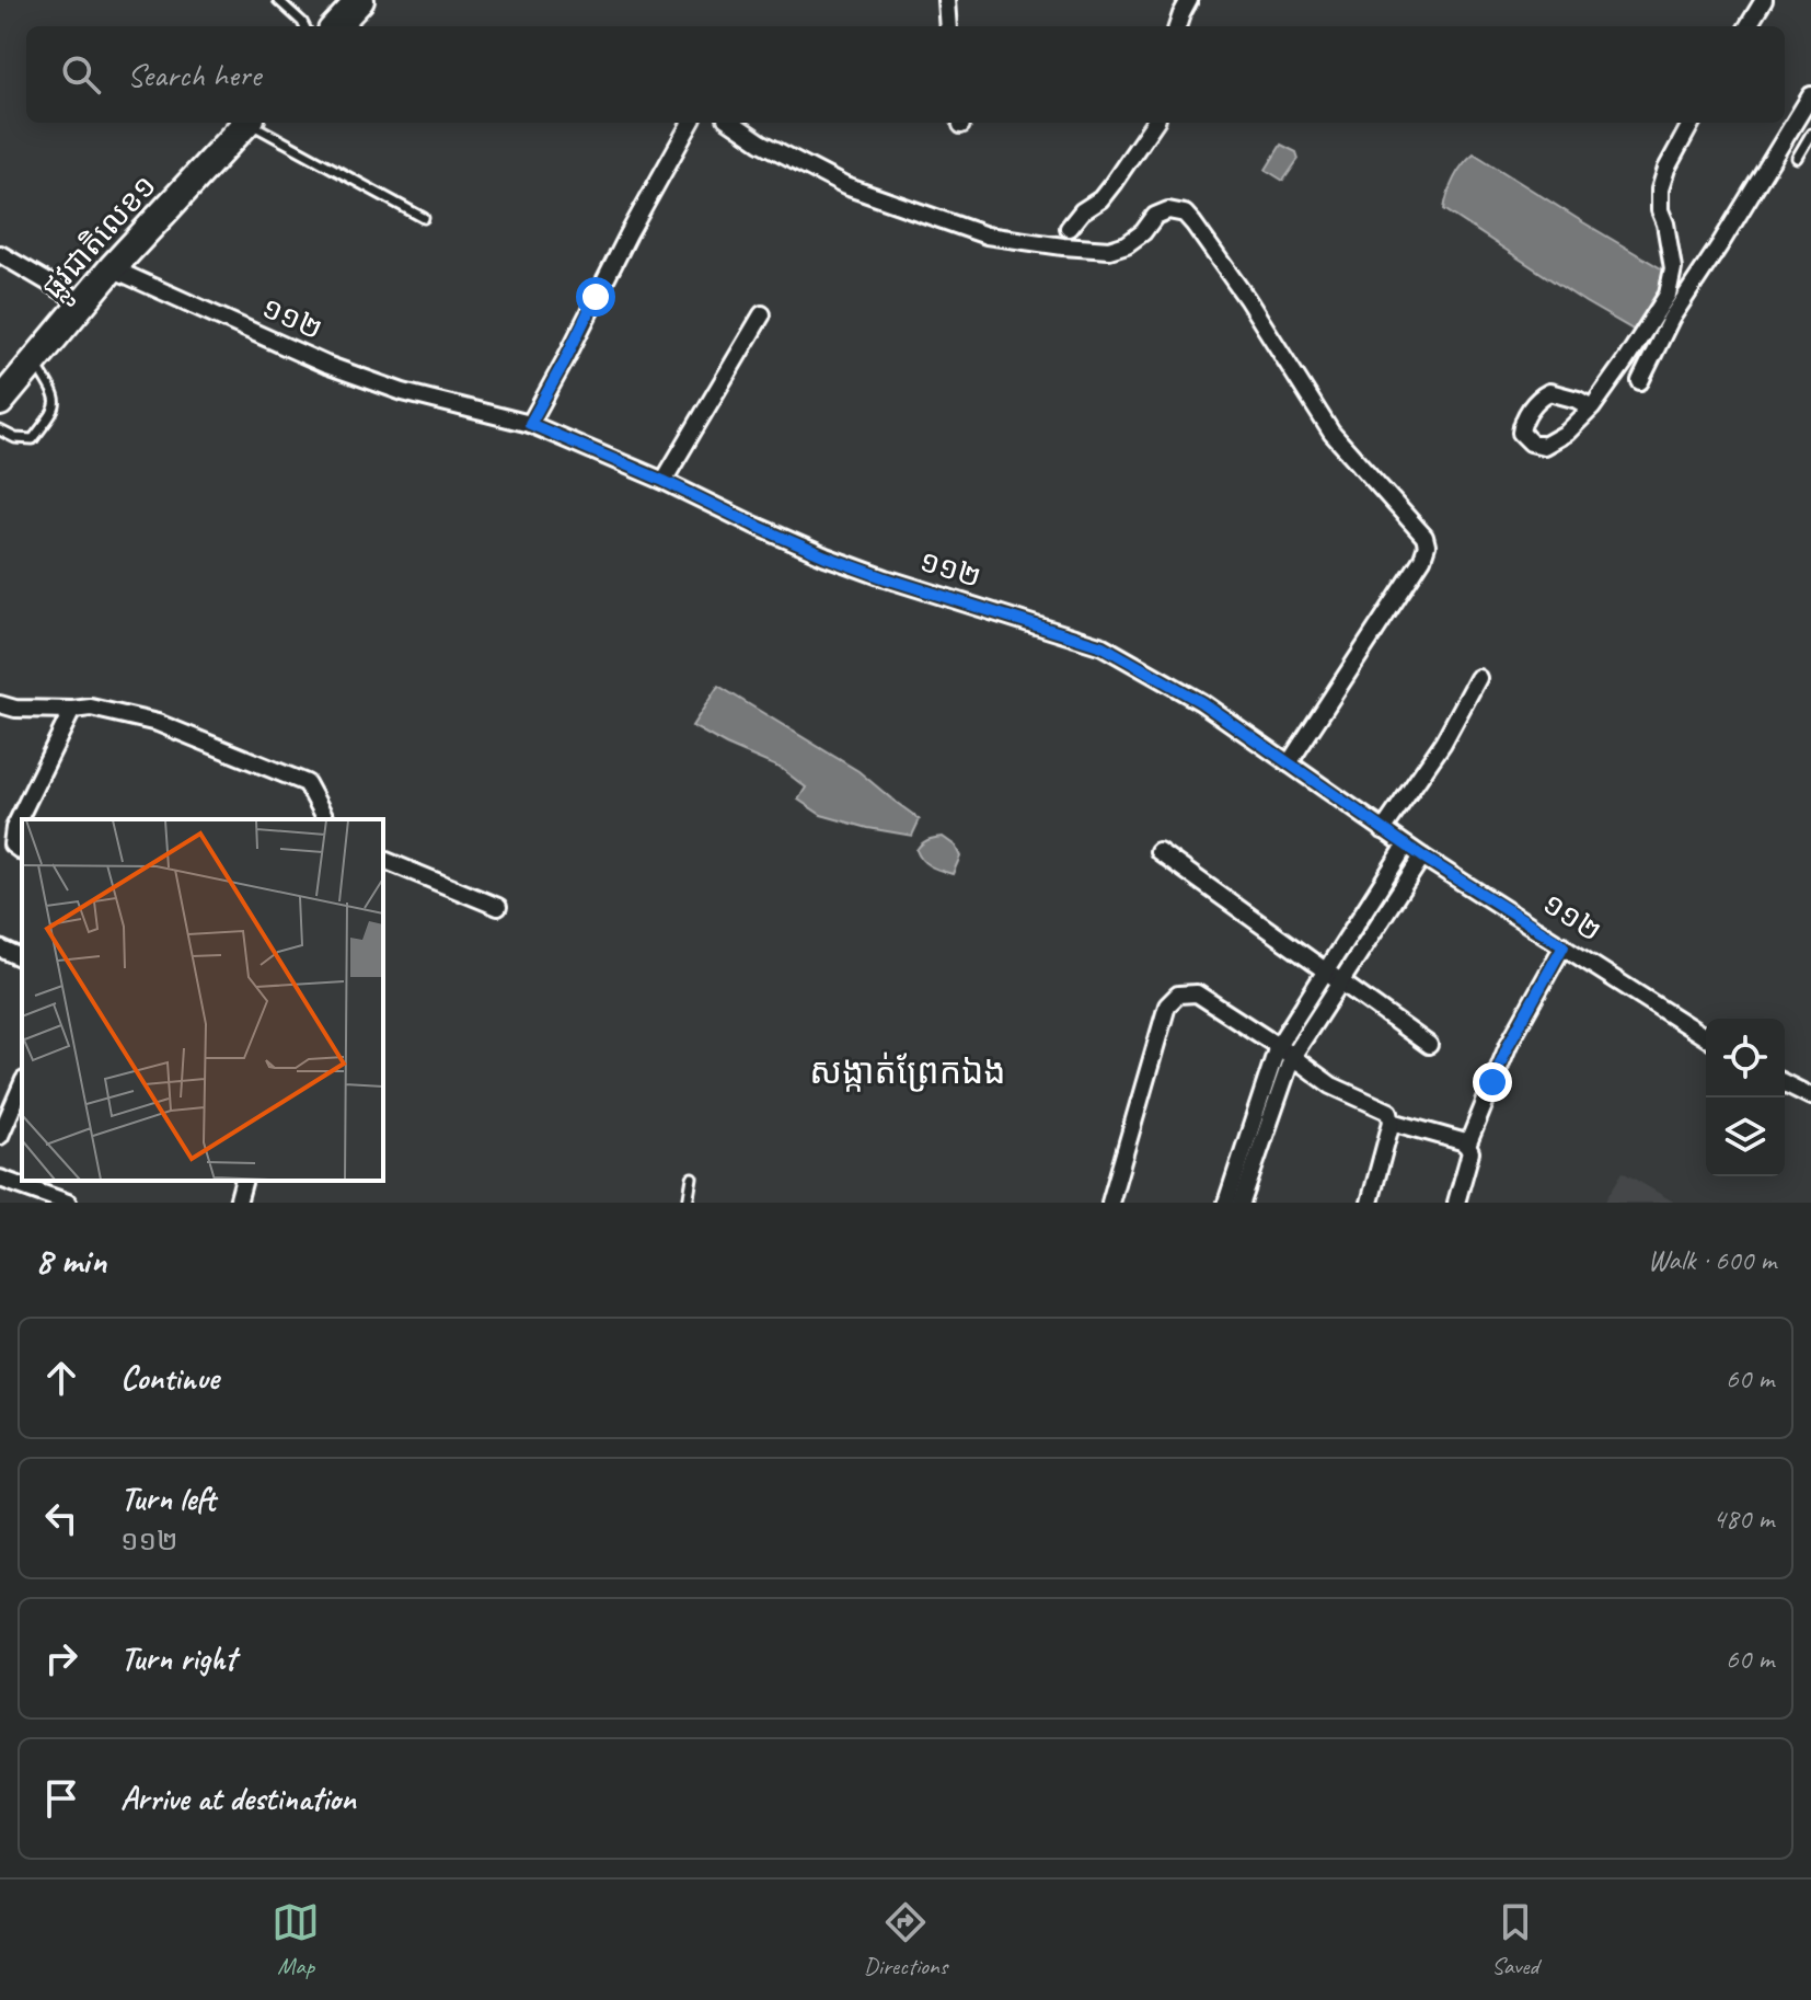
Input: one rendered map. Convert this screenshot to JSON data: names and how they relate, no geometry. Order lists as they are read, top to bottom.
{
  "streets": {
    "highway": ["ផ្លូវជាតិលេខ១"],
    "street": ["១១២"]
  },
  "crossings": [
    ["ផ្លូវជាតិលេខ១", "១១២"]
  ],
  "districts": ["សង្កាត់ព្រែកឯង"],
  "page": {
    "search": "Search here",
    "heading": ["8 min", "Walk · 600 m"],
    "list": [
      ["Continue", "60 m"],
      ["Turn left", "១១២", "480 m"],
      ["Turn right", "60 m"],
      "Arrive at destination"
    ],
    "nav": ["Map", "Directions", "Saved"]
  }
}
